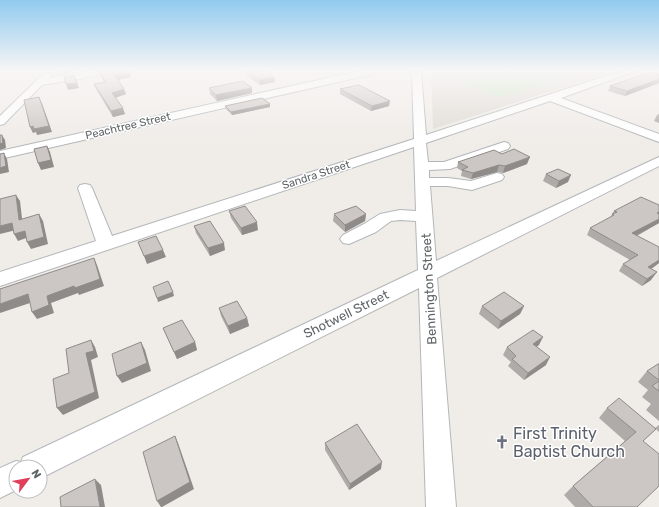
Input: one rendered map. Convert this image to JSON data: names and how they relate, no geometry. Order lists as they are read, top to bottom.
{
  "streets": {
    "street": [
      "Peachtree Street",
      "Sandra Street",
      "Bennington Street",
      "Shotwell Street"
    ]
  },
  "crossings": [
    ["Sandra Street", "Bennington Street"],
    ["Bennington Street", "Shotwell Street"]
  ],
  "places": {
    "church": ["First Trinity Baptist Church"]
  },
  "north": "top right"
}
